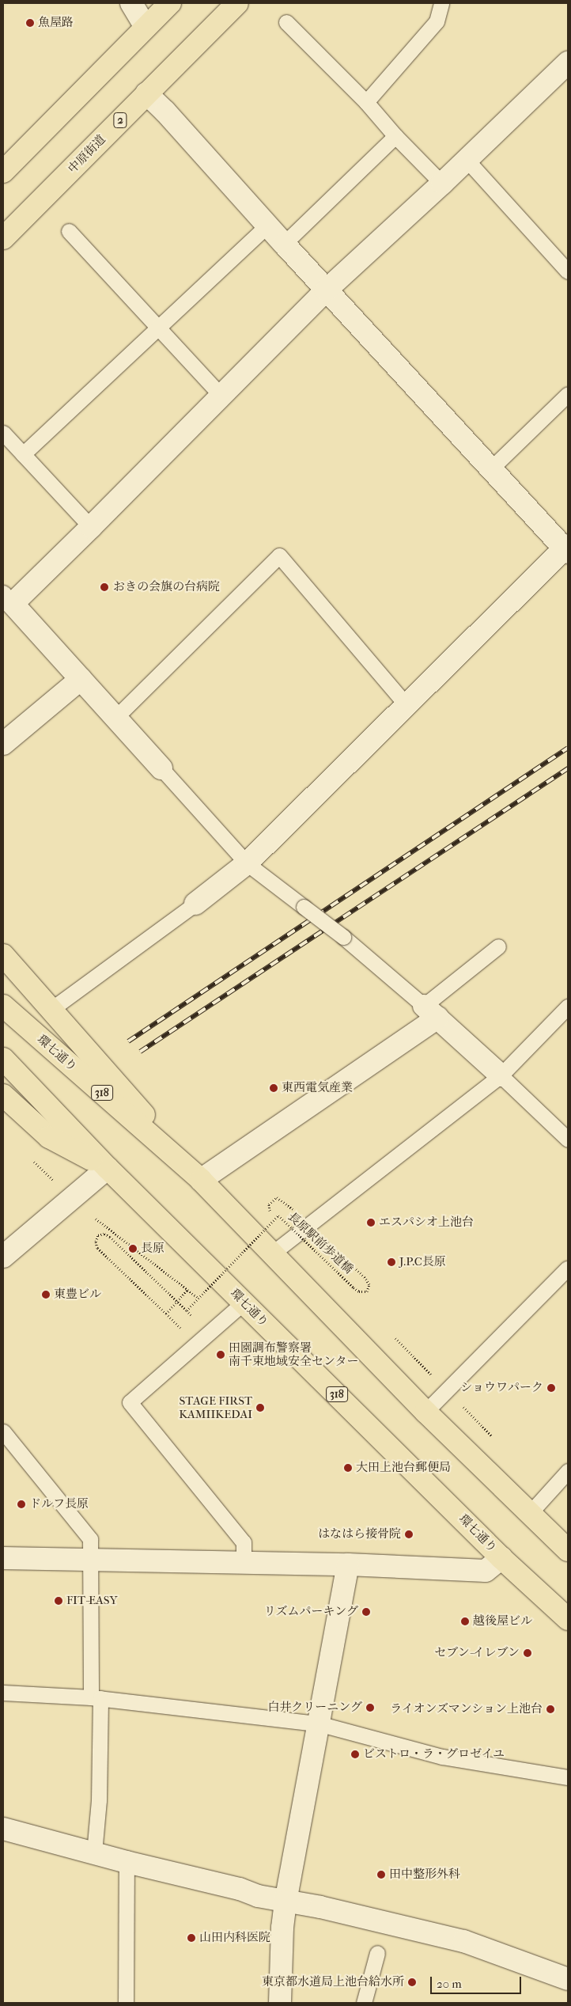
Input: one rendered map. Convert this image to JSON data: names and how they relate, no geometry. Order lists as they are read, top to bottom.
{
  "streets": {
    "main road": [
      "2",
      "中原街道",
      "環七通り",
      "318"
    ],
    "path": ["長原駅前歩道橋"]
  },
  "places": [
    "魚屋路",
    "おきの会旗の台病院",
    "東西電気産業",
    "エスパシオ上池台",
    "長原",
    "J.P.C長原",
    "東豊ビル",
    "田園調布警察署 南千束地域安全センター",
    "ショウワパーク",
    "STAGE FIRST KAMIIKEDAI",
    "大田上池台郵便局",
    "ドルフ長原",
    "はなはら接骨院",
    "FIT-EASY",
    "リズムパーキング",
    "越後屋ビル",
    "セブン-イレブン",
    "白井クリーニング",
    "ライオンズマンション上池台",
    "ビストロ・ラ・グロゼイユ",
    "田中整形外科",
    "山田内科医院",
    "東京都水道局上池台給水所"
  ],
  "scale_bar": "20 m"
}
